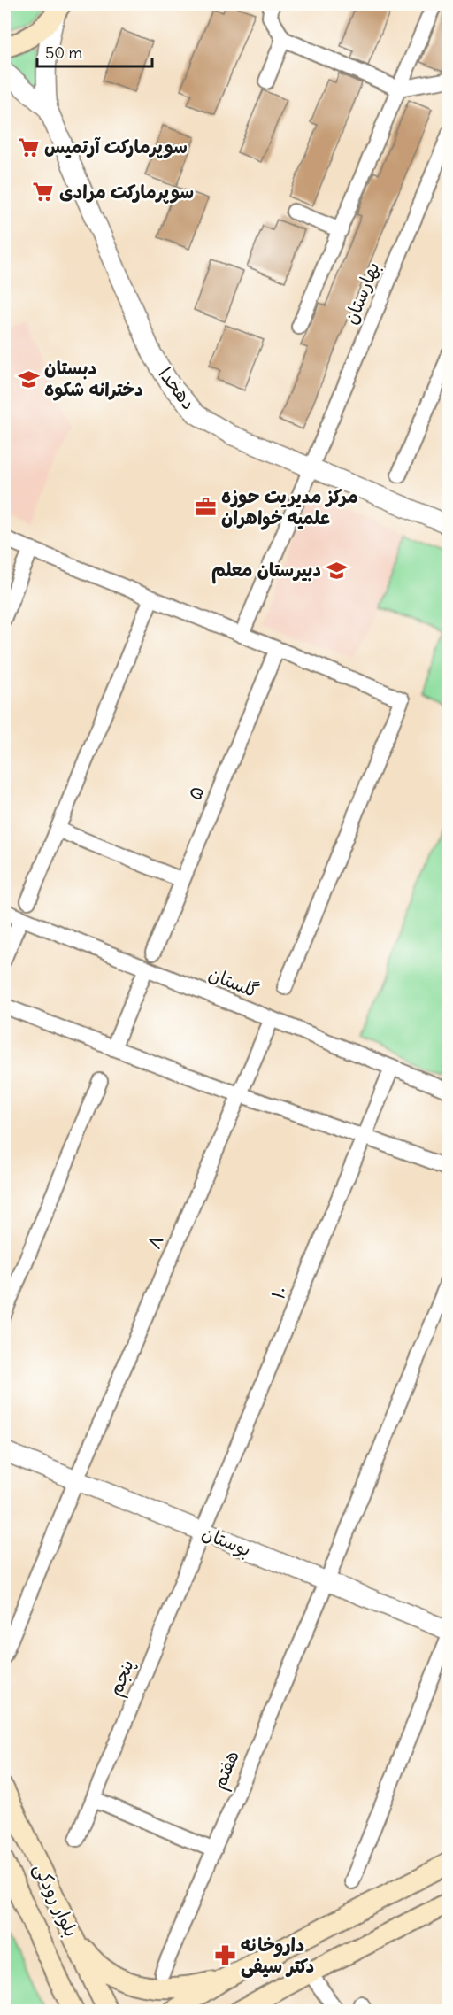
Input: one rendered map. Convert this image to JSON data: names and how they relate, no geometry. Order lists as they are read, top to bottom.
{
  "streets": {
    "main road": ["بلوار رودکی"],
    "street": [
      "بهارستان",
      "دهخدا",
      "۵",
      "گلستان",
      "۸",
      "۱۰",
      "بوستان",
      "پنجم",
      "هفتم"
    ]
  },
  "crossings": [
    ["بهارستان", "دهخدا"],
    ["گلستان", "۸"],
    ["گلستان", "۱۰"],
    ["۸", "بوستان"],
    ["۱۰", "بوستان"],
    ["۱۰", "پنجم"],
    ["بوستان", "پنجم"],
    ["بوستان", "هفتم"]
  ],
  "places": {
    "supermarket": ["سوپرمارکت آرتمیس", "سوپرمارکت مرادی"],
    "school or university": ["دبستان دخترانه شکوه", "دبیرستان معلم"],
    "office": ["مرکز مدیریت حوزه علمیه خواهران"],
    "pharmacy": ["داروخانه دکتر سیفی"]
  },
  "scale_bar": "50 m"
}
